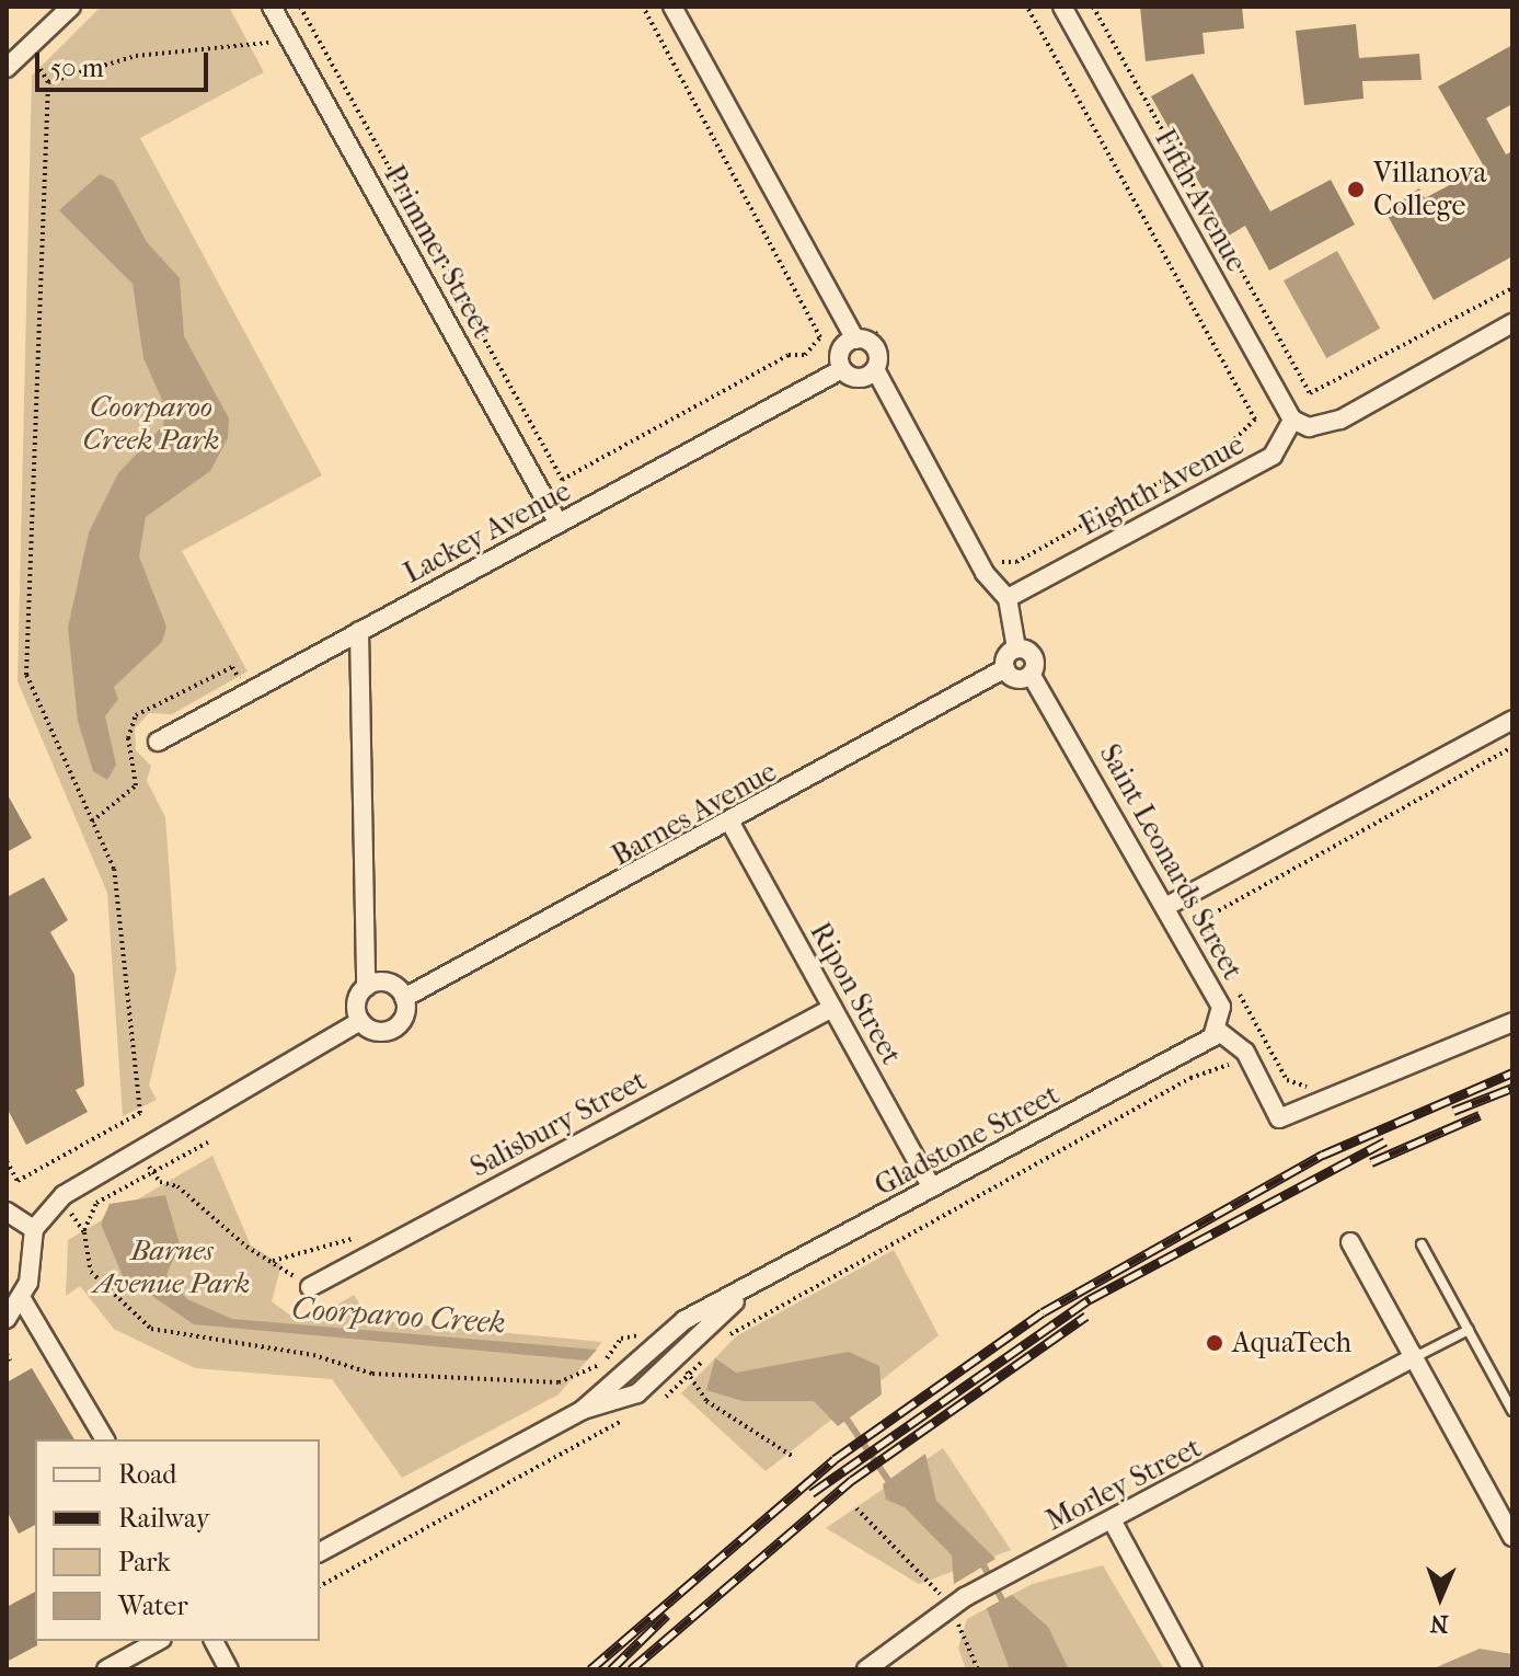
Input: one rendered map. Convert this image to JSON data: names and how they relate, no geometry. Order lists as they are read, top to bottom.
{
  "streets": {
    "street": [
      "Fifth Avenue",
      "Primmer Street",
      "Eighth Avenue",
      "Lackey Avenue",
      "Barnes Avenue",
      "Saint Leonards Street",
      "Ripon Street",
      "Salisbury Street",
      "Gladstone Street",
      "Morley Street"
    ]
  },
  "crossings": [
    ["Fifth Avenue", "Eighth Avenue"],
    ["Primmer Street", "Lackey Avenue"],
    ["Barnes Avenue", "Ripon Street"],
    ["Saint Leonards Street", "Gladstone Street"],
    ["Ripon Street", "Salisbury Street"],
    ["Ripon Street", "Gladstone Street"]
  ],
  "water": ["Coorparoo Creek"],
  "parks": ["Coorparoo Creek Park", "Barnes Avenue Park"],
  "places": ["Villanova College", "AquaTech"],
  "legend": [
    "Road",
    "Railway",
    "Park",
    "Water"
  ],
  "scale_bar": "50 m",
  "north": "bottom"
}
